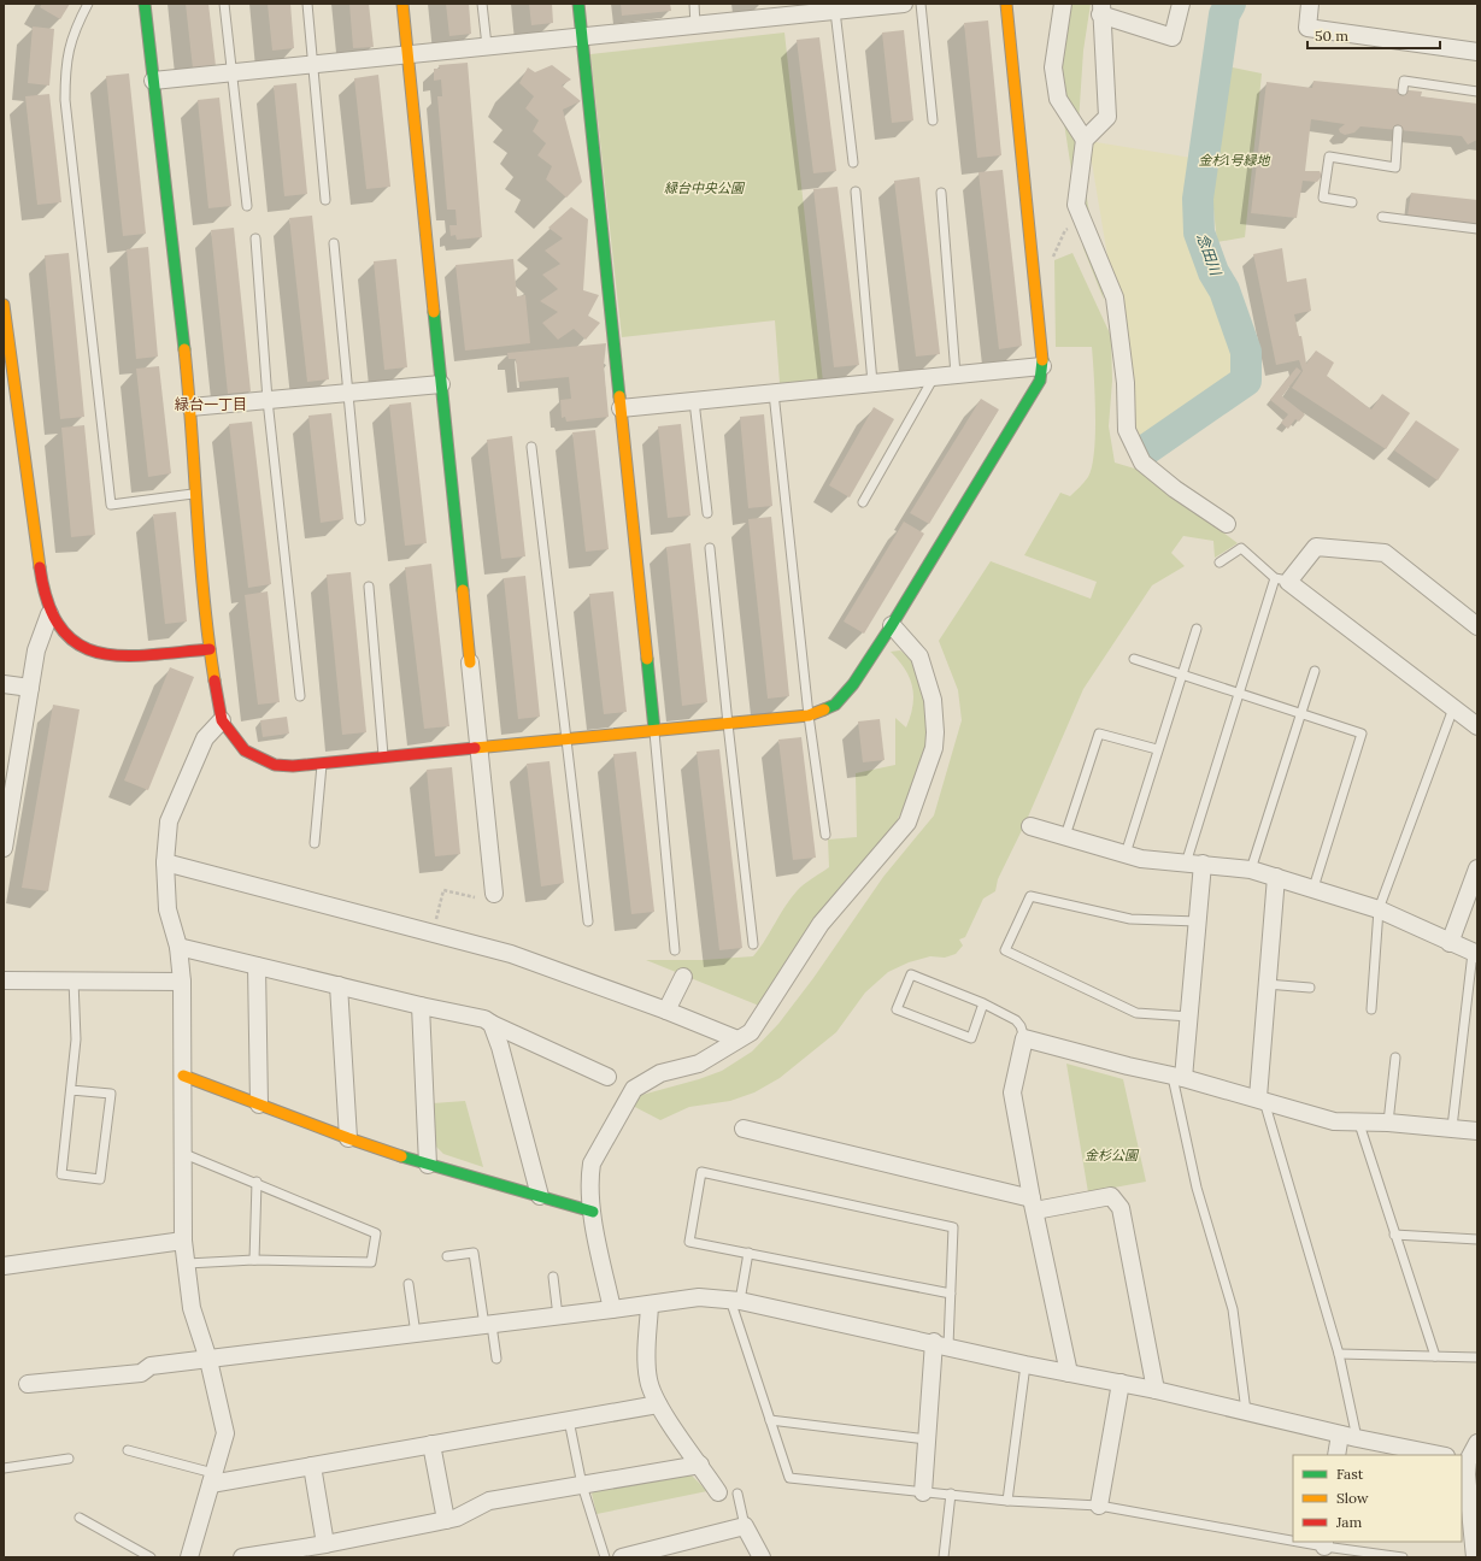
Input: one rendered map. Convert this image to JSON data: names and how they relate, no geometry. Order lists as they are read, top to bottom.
{
  "districts": ["緑台一丁目"],
  "water": ["念田川"],
  "parks": ["金杉1号緑地", "緑台中央公園", "金杉公園"],
  "legend": ["Fast", "Slow", "Jam"],
  "scale_bar": "50 m"
}
